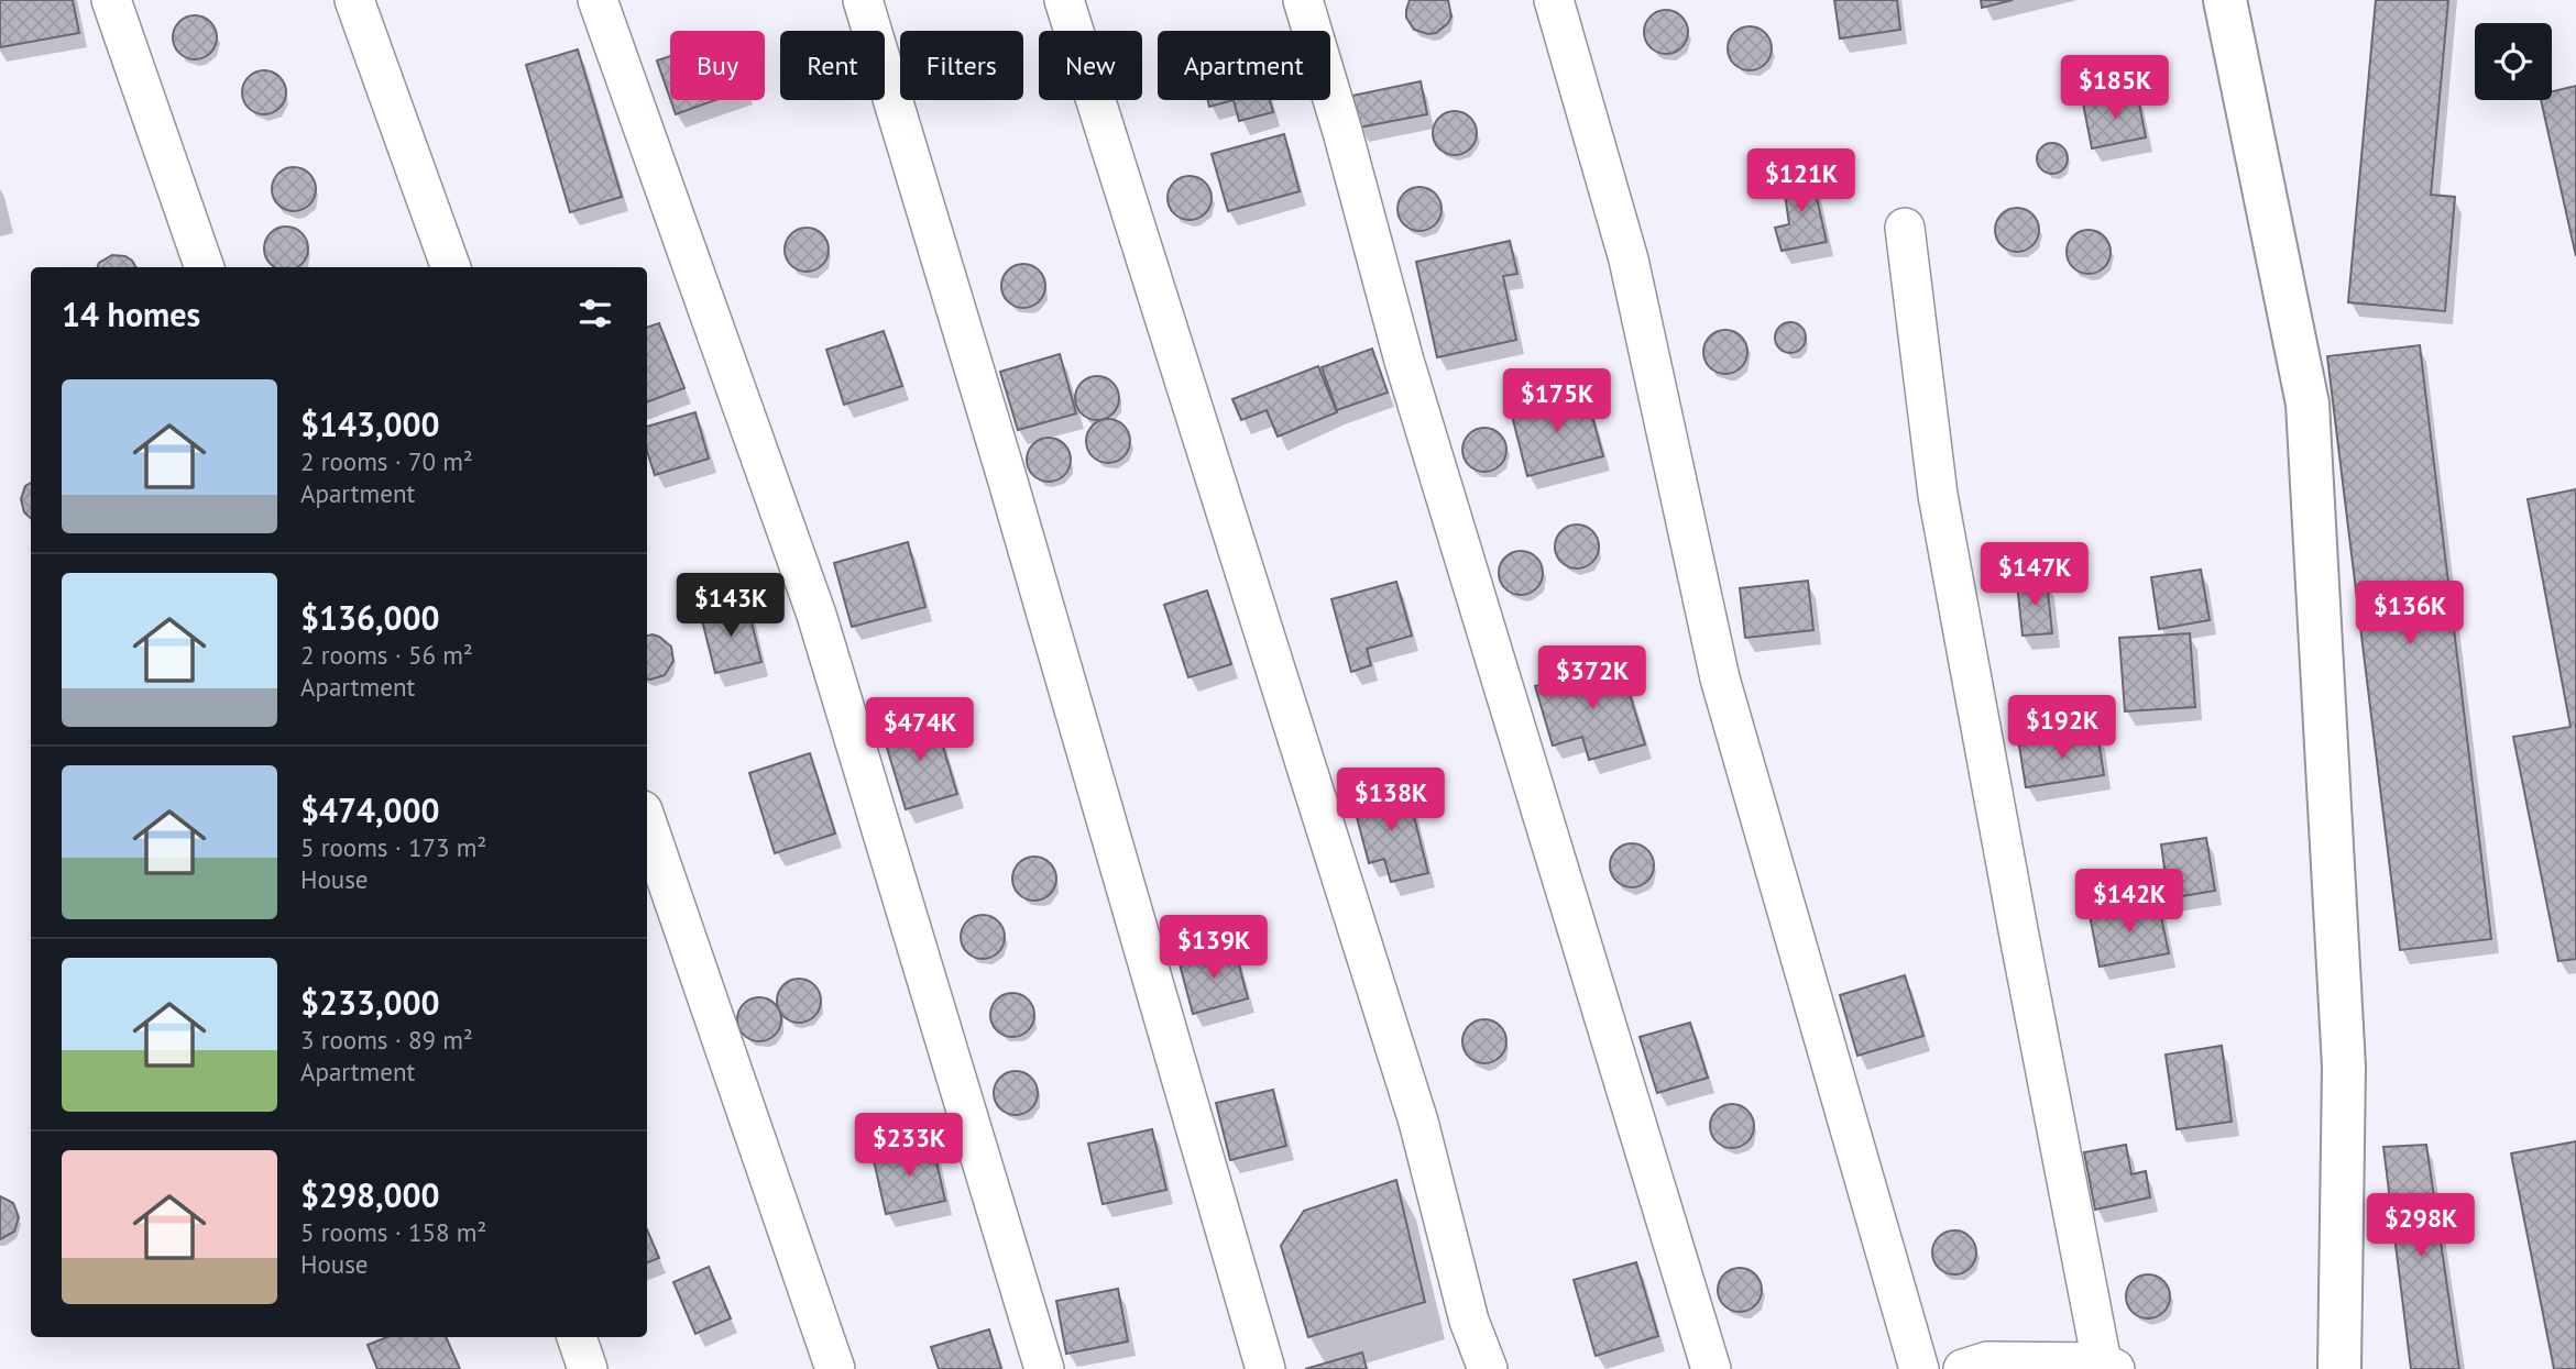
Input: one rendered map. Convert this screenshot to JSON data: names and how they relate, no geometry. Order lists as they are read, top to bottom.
{
  "page": {
    "chip": [
      "Buy",
      "Rent",
      "Filters",
      "New",
      "Apartment"
    ],
    "price": [
      "$185K",
      "$121K",
      "$175K",
      "$147K",
      "$143K",
      "$136K",
      "$372K",
      "$192K",
      "$474K",
      "$138K",
      "$142K",
      "$139K",
      "$233K",
      "$298K"
    ],
    "heading": "14 homes",
    "list": [
      {
        "name": "$143,000",
        "note": "2 rooms · 70 m² · Apartment"
      },
      {
        "name": "$136,000",
        "note": "2 rooms · 56 m² · Apartment"
      },
      {
        "name": "$474,000",
        "note": "5 rooms · 173 m² · House"
      },
      {
        "name": "$233,000",
        "note": "3 rooms · 89 m² · Apartment"
      },
      {
        "name": "$298,000",
        "note": "5 rooms · 158 m² · House"
      }
    ]
  }
}
